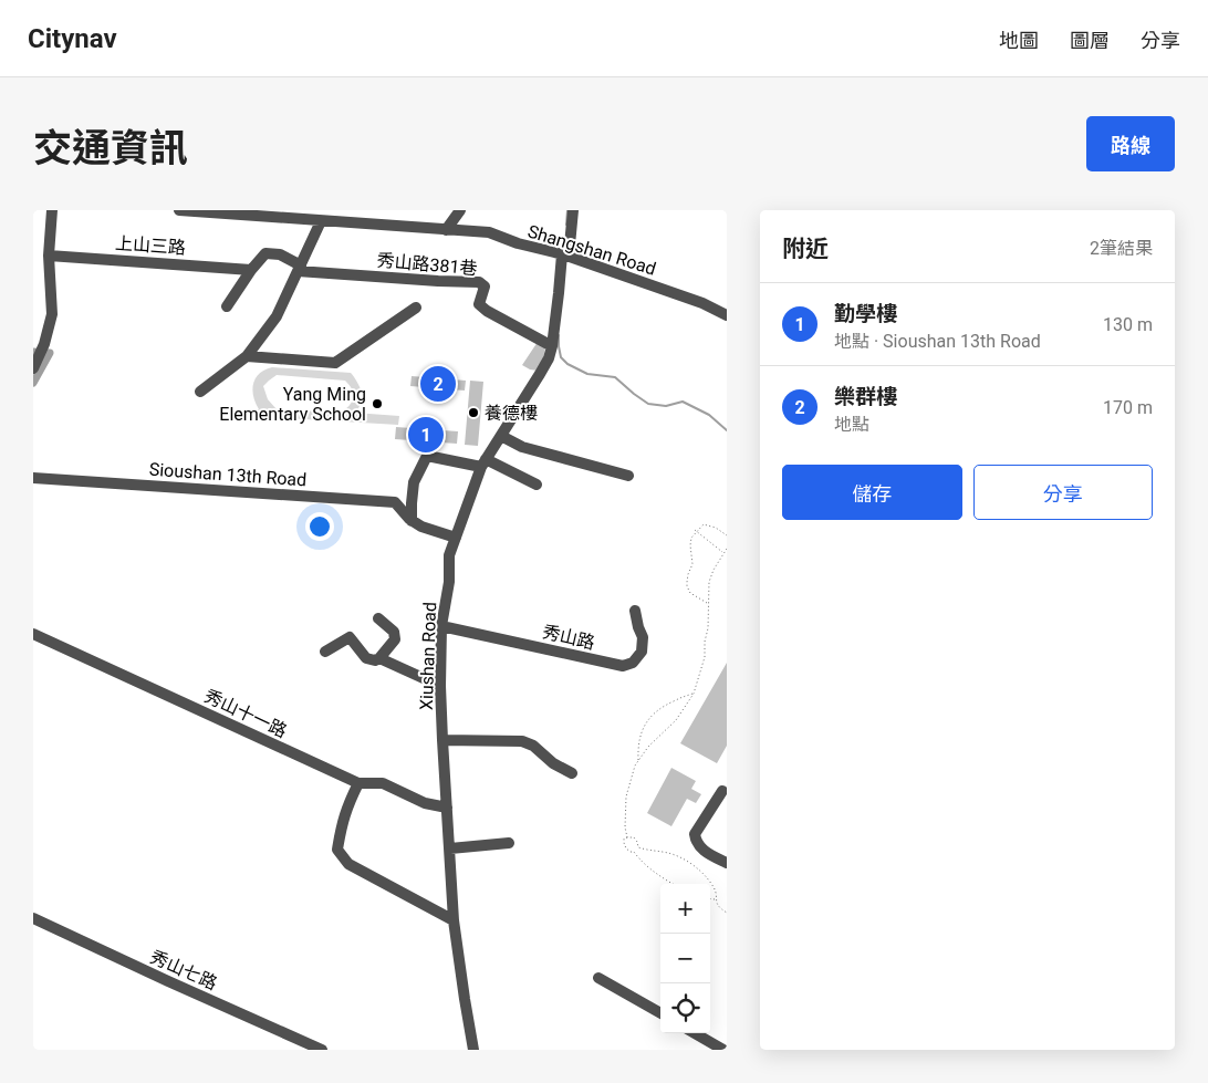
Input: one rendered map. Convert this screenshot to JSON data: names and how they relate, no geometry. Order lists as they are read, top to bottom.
{
  "streets": {
    "street": [
      "上山三路",
      "Shangshan Road",
      "秀山路381巷",
      "Sioushan 13th Road",
      "秀山路",
      "Xiushan Road",
      "秀山十一路",
      "秀山七路"
    ]
  },
  "crossings": [
    ["Shangshan Road", "Xiushan Road"],
    ["秀山路381巷", "Xiushan Road"],
    ["Sioushan 13th Road", "Xiushan Road"],
    ["秀山路", "Xiushan Road"],
    ["Xiushan Road", "秀山十一路"]
  ],
  "places": ["Yang Ming Elementary School", "養德樓"],
  "page": {
    "header": "Citynav",
    "nav": ["地圖", "圖層", "分享"],
    "title": "交通資訊",
    "buttons": [
      "路線",
      ["儲存", "分享"]
    ],
    "heading": ["附近", "2筆結果"],
    "list": [
      {
        "mark": "1",
        "name": "勤學樓",
        "note": "地點 · Sioushan 13th Road",
        "value": "130 m"
      },
      {
        "mark": "2",
        "name": "樂群樓",
        "note": "地點",
        "value": "170 m"
      }
    ],
    "pins": ["2", "1"],
    "map_buttons": ["+", "−"]
  }
}
